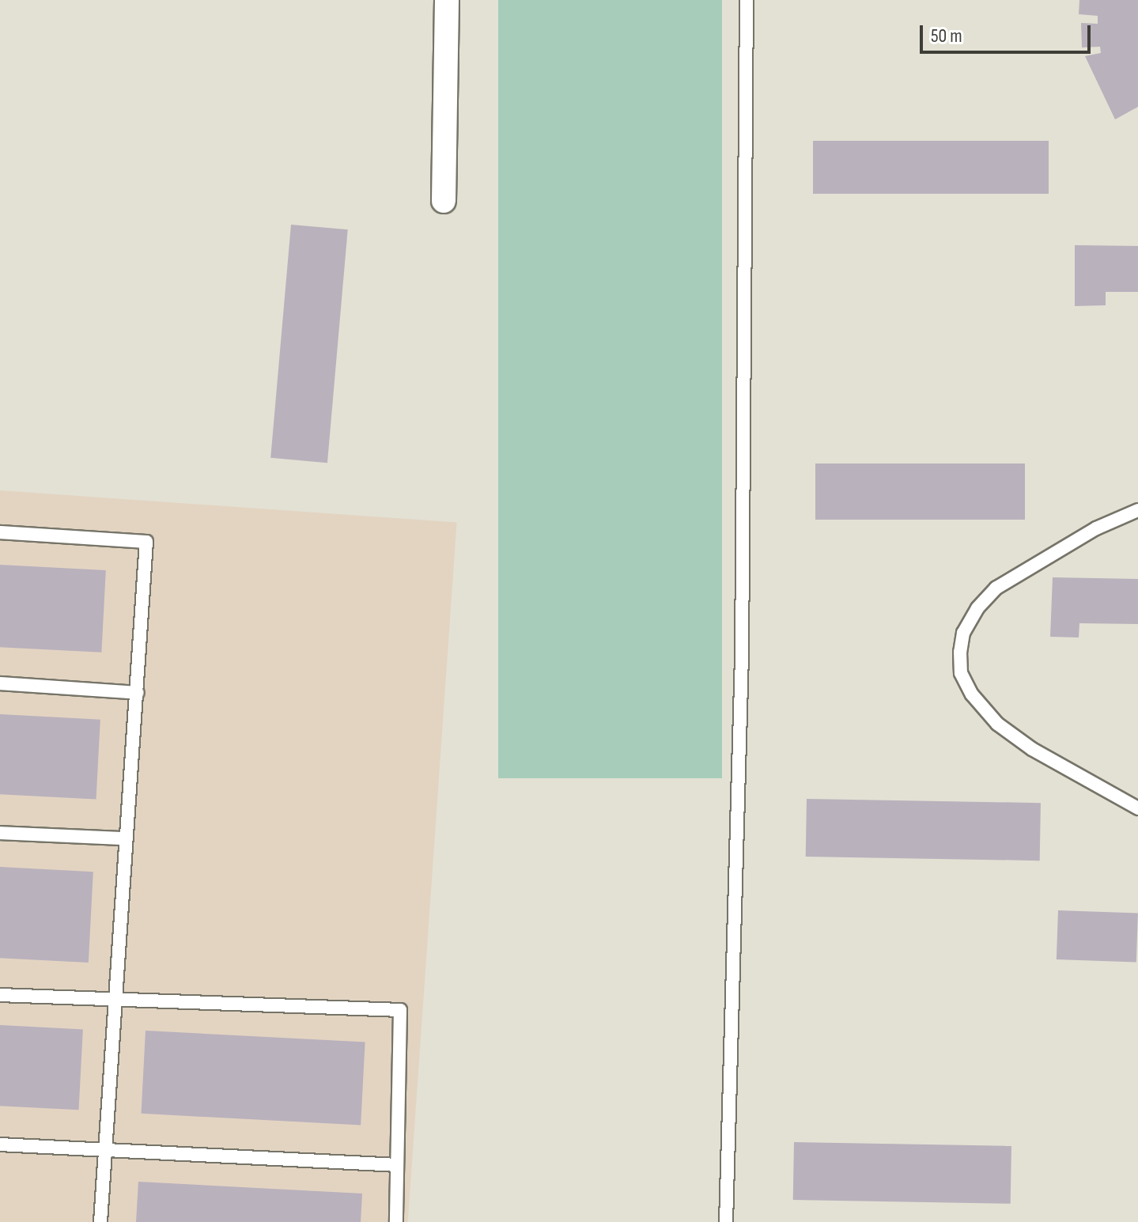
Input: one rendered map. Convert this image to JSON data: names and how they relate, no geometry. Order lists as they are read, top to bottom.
{
  "scale_bar": "50 m"
}
